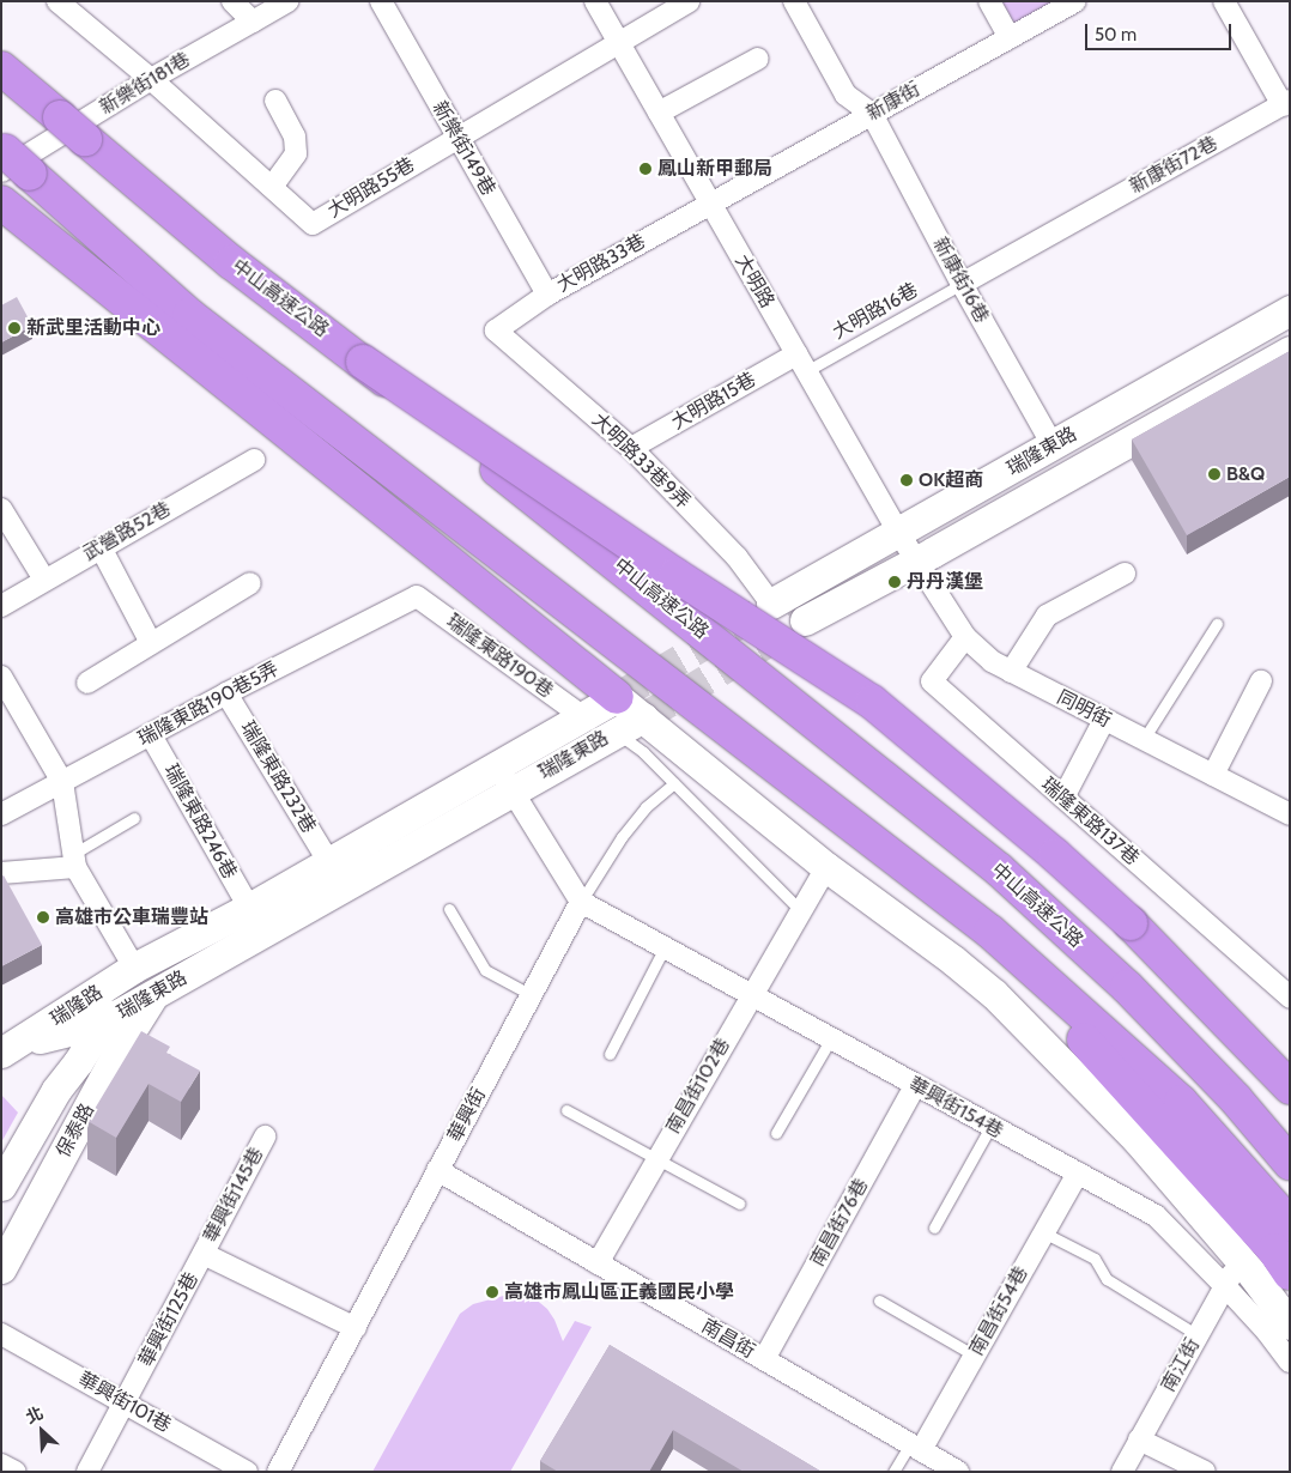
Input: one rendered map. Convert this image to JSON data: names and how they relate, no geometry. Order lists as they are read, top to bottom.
{
  "streets": {
    "highway": ["中山高速公路"],
    "street": [
      "新樂街181巷",
      "新康街",
      "新樂街149巷",
      "新康街72巷",
      "大明路55巷",
      "大明路33巷",
      "新康街16巷",
      "大明路",
      "大明路15巷",
      "瑞隆東路",
      "大明路33巷9弄",
      "武營路52巷",
      "瑞隆東路190巷",
      "瑞隆東路190巷5弄",
      "同明街",
      "瑞隆東路232巷",
      "瑞隆東路246巷",
      "瑞隆東路137巷",
      "瑞隆路",
      "南昌街102巷",
      "華興街154巷",
      "華興街",
      "保泰路",
      "華興街145巷",
      "南昌街76巷",
      "南昌街54巷",
      "華興街125巷",
      "南昌街",
      "南江街",
      "華興街101巷"
    ],
    "lane": ["大明路16巷"]
  },
  "crossings": [
    ["新樂街181巷", "大明路55巷"],
    ["新康街", "大明路33巷"],
    ["新康街", "新康街16巷"],
    ["新康街", "大明路"],
    ["新樂街149巷", "大明路55巷"],
    ["新樂街149巷", "大明路33巷"],
    ["新康街72巷", "新康街16巷"],
    ["新康街72巷", "大明路16巷"],
    ["大明路55巷", "大明路"],
    ["大明路33巷", "大明路"],
    ["大明路33巷", "大明路33巷9弄"],
    ["新康街16巷", "大明路16巷"],
    ["新康街16巷", "瑞隆東路"],
    ["大明路", "大明路16巷"],
    ["大明路", "大明路15巷"],
    ["大明路", "瑞隆東路"],
    ["大明路", "同明街"],
    ["大明路16巷", "大明路15巷"],
    ["大明路15巷", "大明路33巷9弄"],
    ["瑞隆東路", "大明路33巷9弄"],
    ["瑞隆東路", "瑞隆東路190巷"],
    ["瑞隆東路", "同明街"],
    ["瑞隆東路", "瑞隆東路232巷"],
    ["瑞隆東路", "瑞隆東路246巷"],
    ["瑞隆東路", "瑞隆路"],
    ["瑞隆東路", "保泰路"],
    ["瑞隆東路190巷", "瑞隆東路190巷5弄"],
    ["瑞隆東路190巷5弄", "瑞隆東路232巷"],
    ["瑞隆東路190巷5弄", "瑞隆東路246巷"],
    ["同明街", "瑞隆東路137巷"],
    ["瑞隆路", "保泰路"],
    ["南昌街102巷", "華興街154巷"],
    ["南昌街102巷", "南昌街"],
    ["華興街154巷", "華興街"],
    ["華興街154巷", "南昌街76巷"],
    ["華興街154巷", "南昌街54巷"],
    ["華興街154巷", "南江街"],
    ["華興街", "華興街125巷"],
    ["華興街", "南昌街"],
    ["華興街145巷", "華興街125巷"],
    ["南昌街76巷", "南昌街"],
    ["南昌街54巷", "南昌街"],
    ["華興街125巷", "華興街101巷"]
  ],
  "places": [
    "鳳山新甲郵局",
    "新武里活動中心",
    "B&Q",
    "OK超商",
    "丹丹漢堡",
    "高雄市公車瑞豐站",
    "高雄市鳳山區正義國民小學"
  ],
  "scale_bar": "50 m",
  "north": "top left"
}
